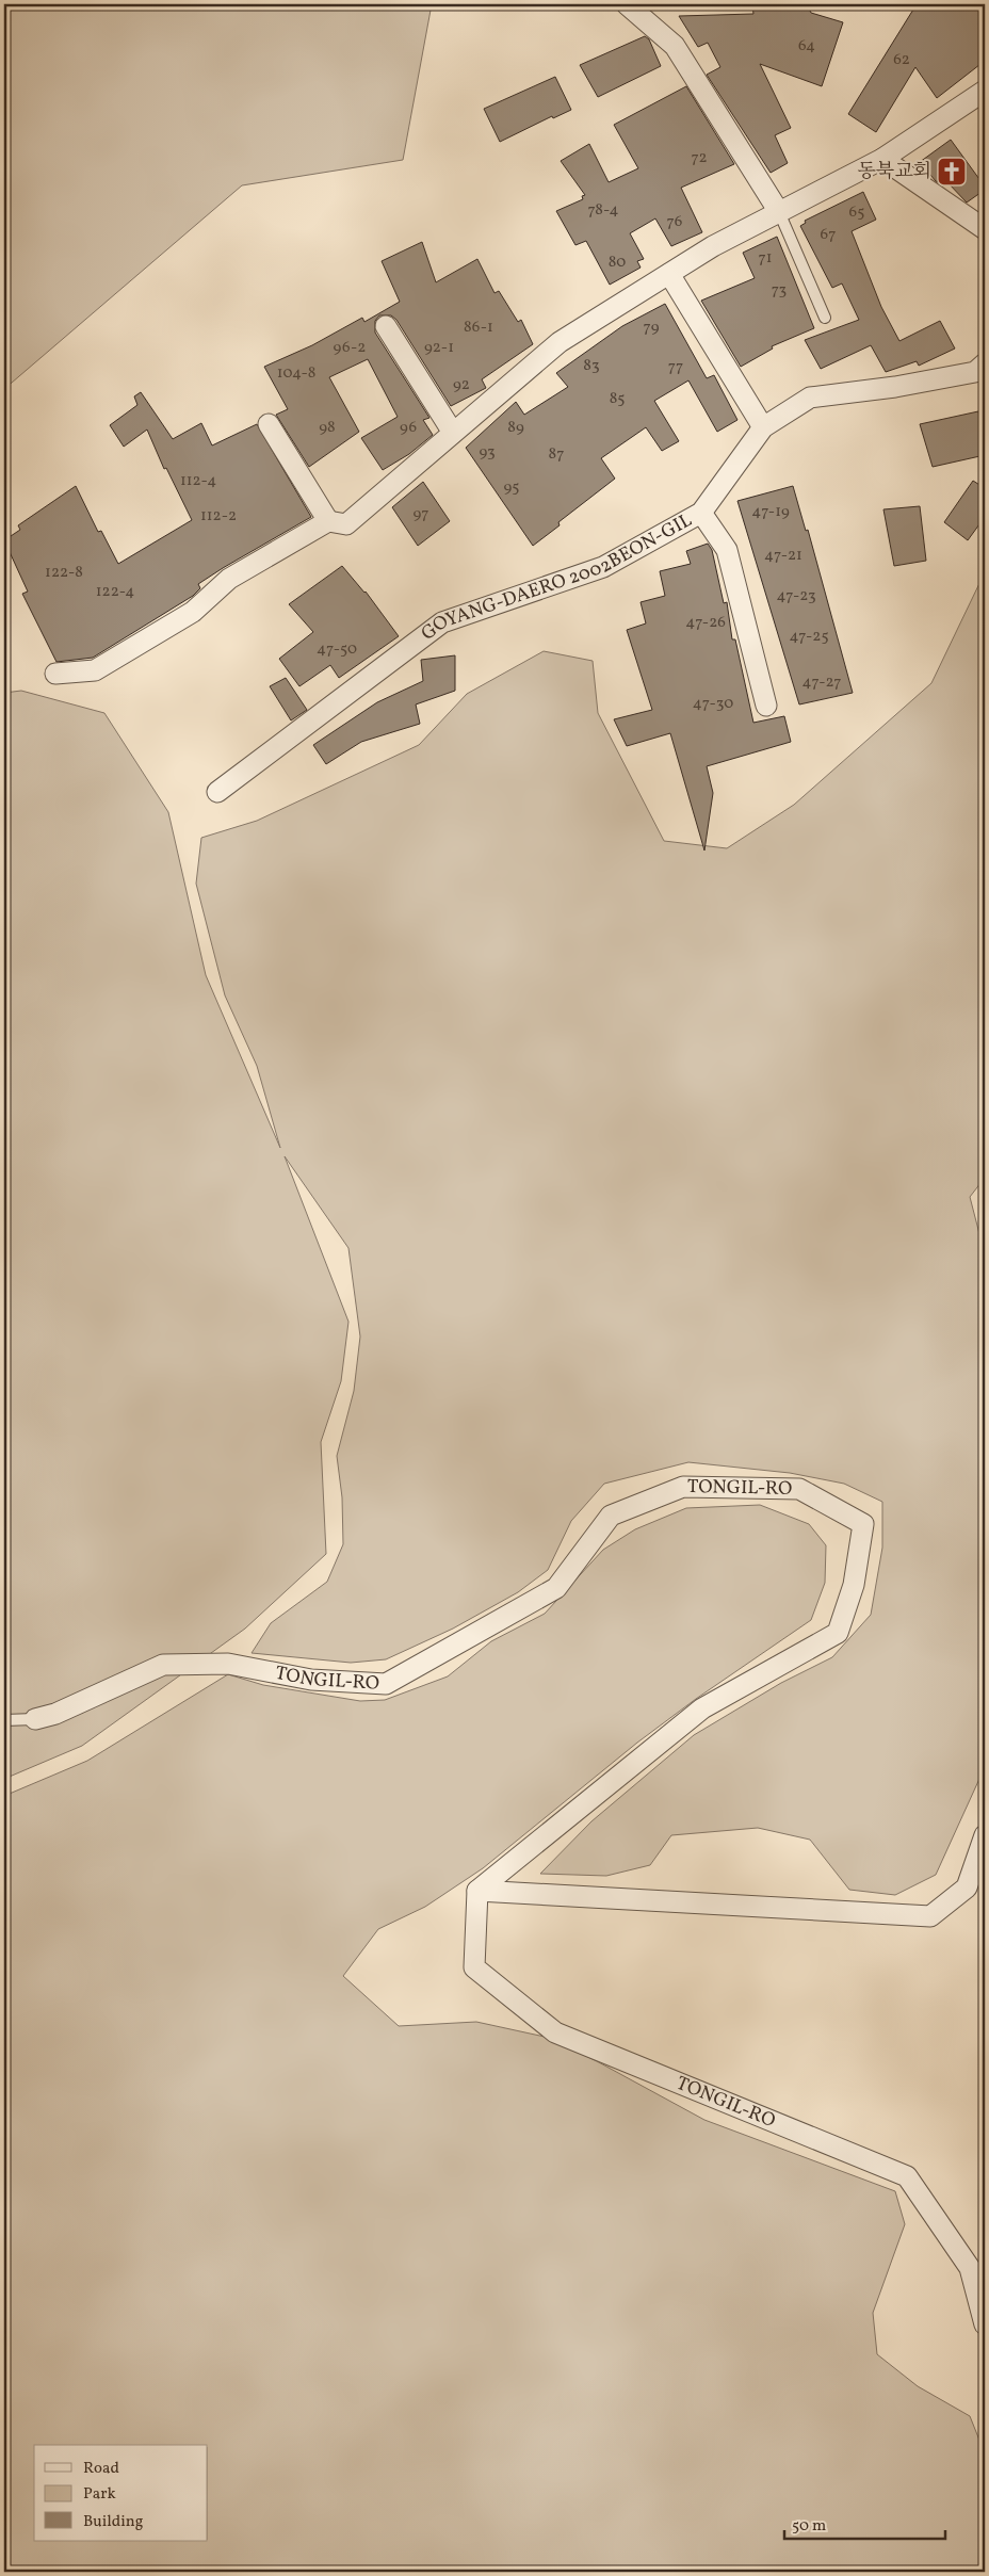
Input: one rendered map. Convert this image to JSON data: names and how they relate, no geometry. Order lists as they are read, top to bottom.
{
  "streets": {
    "street": ["GOYANG-DAERO 2002BEON-GIL", "TONGIL-RO"]
  },
  "places": {
    "church": ["동북교회"]
  },
  "house_numbers": [
    "64",
    "62",
    "72",
    "78-4",
    "65",
    "76",
    "67",
    "71",
    "80",
    "73",
    "86-1",
    "79",
    "96-2",
    "92-1",
    "83",
    "77",
    "104-8",
    "92",
    "85",
    "98",
    "96",
    "89",
    "93",
    "87",
    "112-4",
    "95",
    "47-19",
    "97",
    "112-2",
    "47-21",
    "122-8",
    "122-4",
    "47-23",
    "47-26",
    "47-25",
    "47-50",
    "47-27",
    "47-30"
  ],
  "legend": ["Road", "Park", "Building"],
  "scale_bar": "50 m"
}
